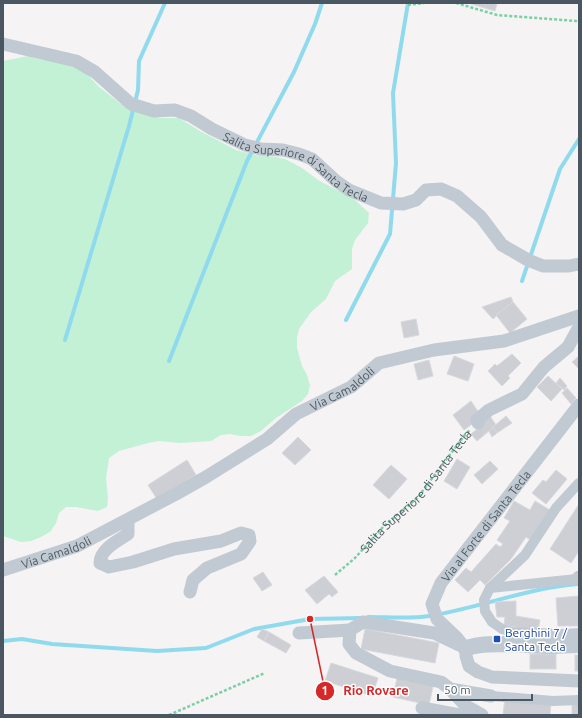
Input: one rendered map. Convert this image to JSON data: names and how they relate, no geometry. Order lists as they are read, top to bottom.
{
  "streets": {
    "street": ["Salita Superiore di Santa Tecla", "Via Camaldoli", "Via al Forte di Santa Tecla"]
  },
  "places": {
    "other": ["Rio Rovare"],
    "transit": ["Berghini 7 / Santa Tecla"]
  },
  "scale_bar": "50 m"
}
